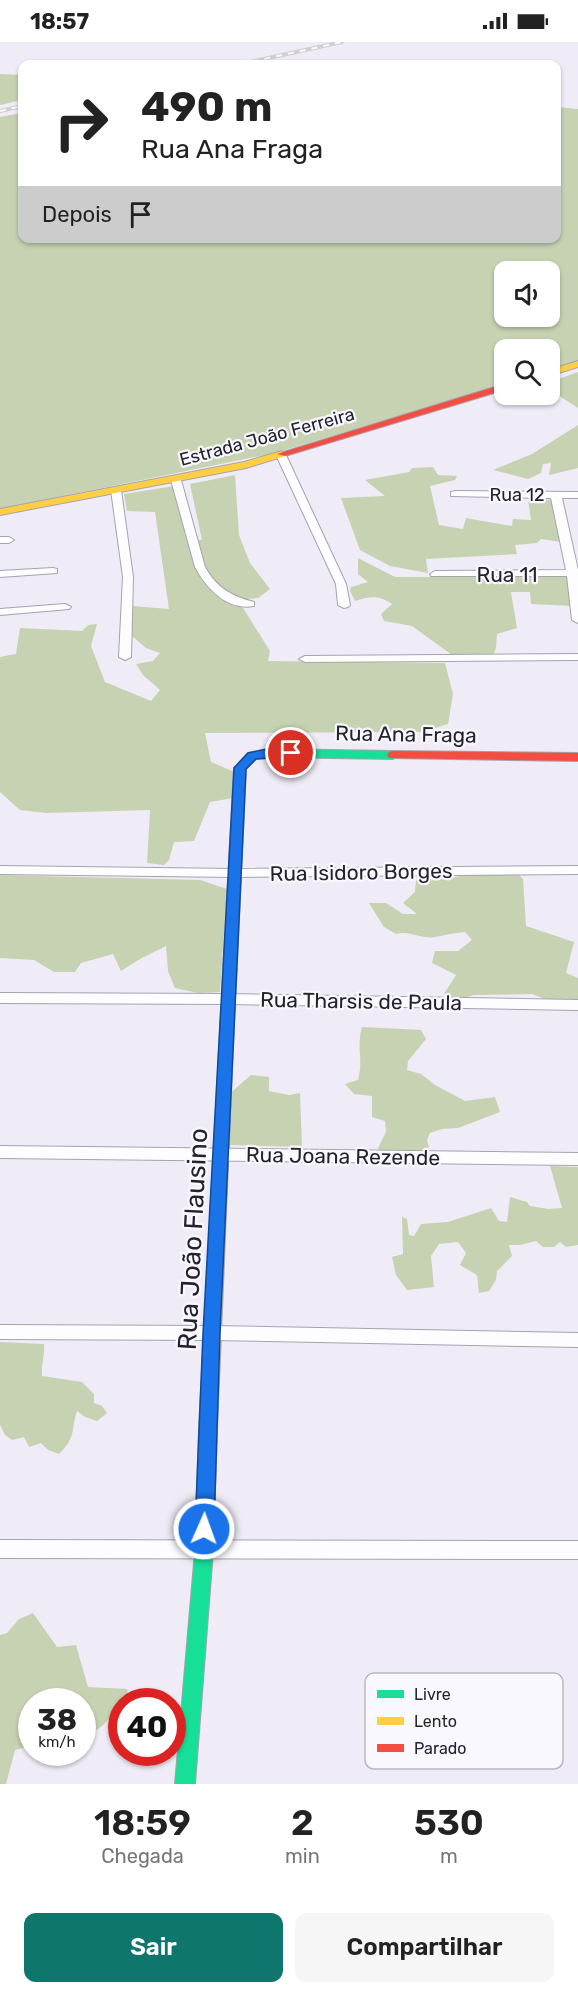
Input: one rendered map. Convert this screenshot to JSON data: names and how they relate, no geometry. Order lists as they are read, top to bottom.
{
  "streets": {
    "street": [
      "Estrada João Ferreira",
      "Rua 12",
      "Rua 11",
      "Rua Ana Fraga",
      "Rua Isidoro Borges",
      "Rua Tharsis de Paula",
      "Rua Joana Rezende",
      "Rua João Flausino"
    ]
  },
  "crossings": [
    ["Rua Ana Fraga", "Rua João Flausino"],
    ["Rua Isidoro Borges", "Rua João Flausino"],
    ["Rua Tharsis de Paula", "Rua João Flausino"],
    ["Rua Joana Rezende", "Rua João Flausino"]
  ],
  "legend": ["Livre", "Lento", "Parado"],
  "page": {
    "status": "18:57",
    "turn": ["490 m", "Rua Ana Fraga"],
    "then": "Depois",
    "speed": "38 km/h",
    "limit": "40",
    "eta": [
      "18:59",
      "Chegada",
      "2",
      "min",
      "530",
      "m"
    ],
    "buttons": ["Sair", "Compartilhar"]
  }
}
